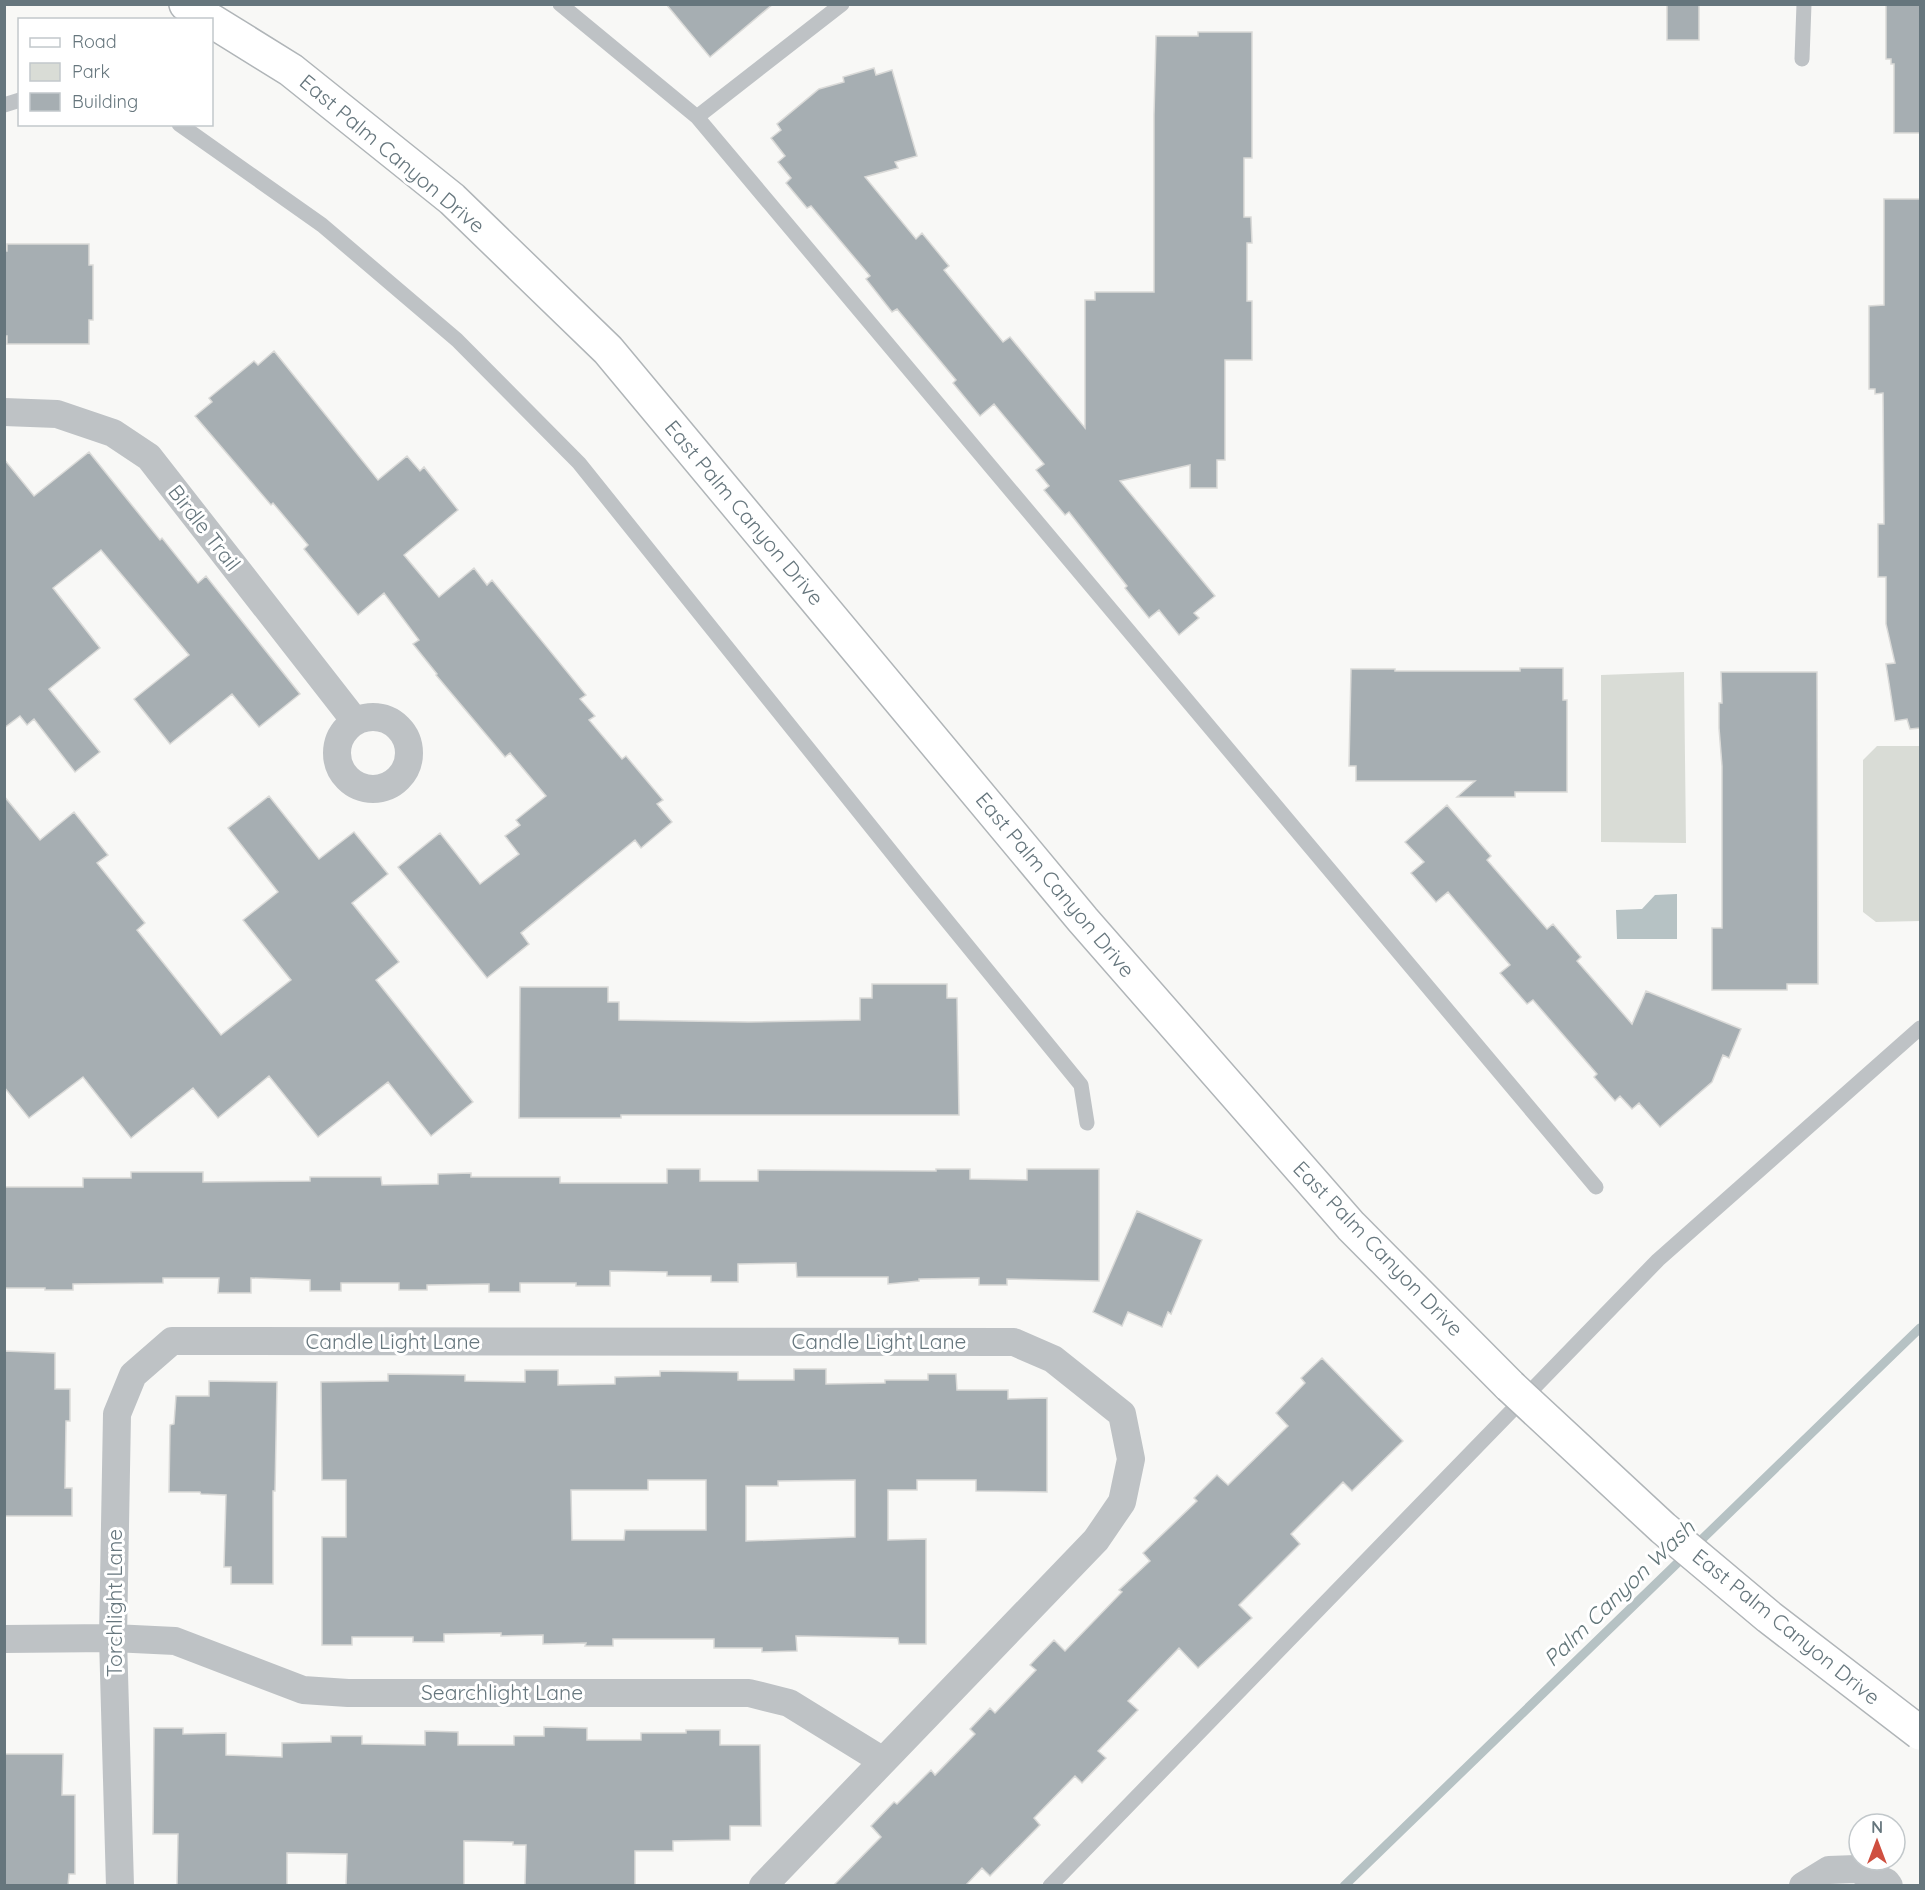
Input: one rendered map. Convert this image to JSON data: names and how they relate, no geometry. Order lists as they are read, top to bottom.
{
  "streets": {
    "main road": ["East Palm Canyon Drive"],
    "street": [
      "Birdle Trail",
      "Candle Light Lane",
      "Torchlight Lane",
      "Searchlight Lane"
    ]
  },
  "crossings": [
    ["Candle Light Lane", "Torchlight Lane"],
    ["Candle Light Lane", "Searchlight Lane"],
    ["Torchlight Lane", "Searchlight Lane"]
  ],
  "water": ["Palm Canyon Wash"],
  "legend": ["Road", "Park", "Building"],
  "north": "top"
}
